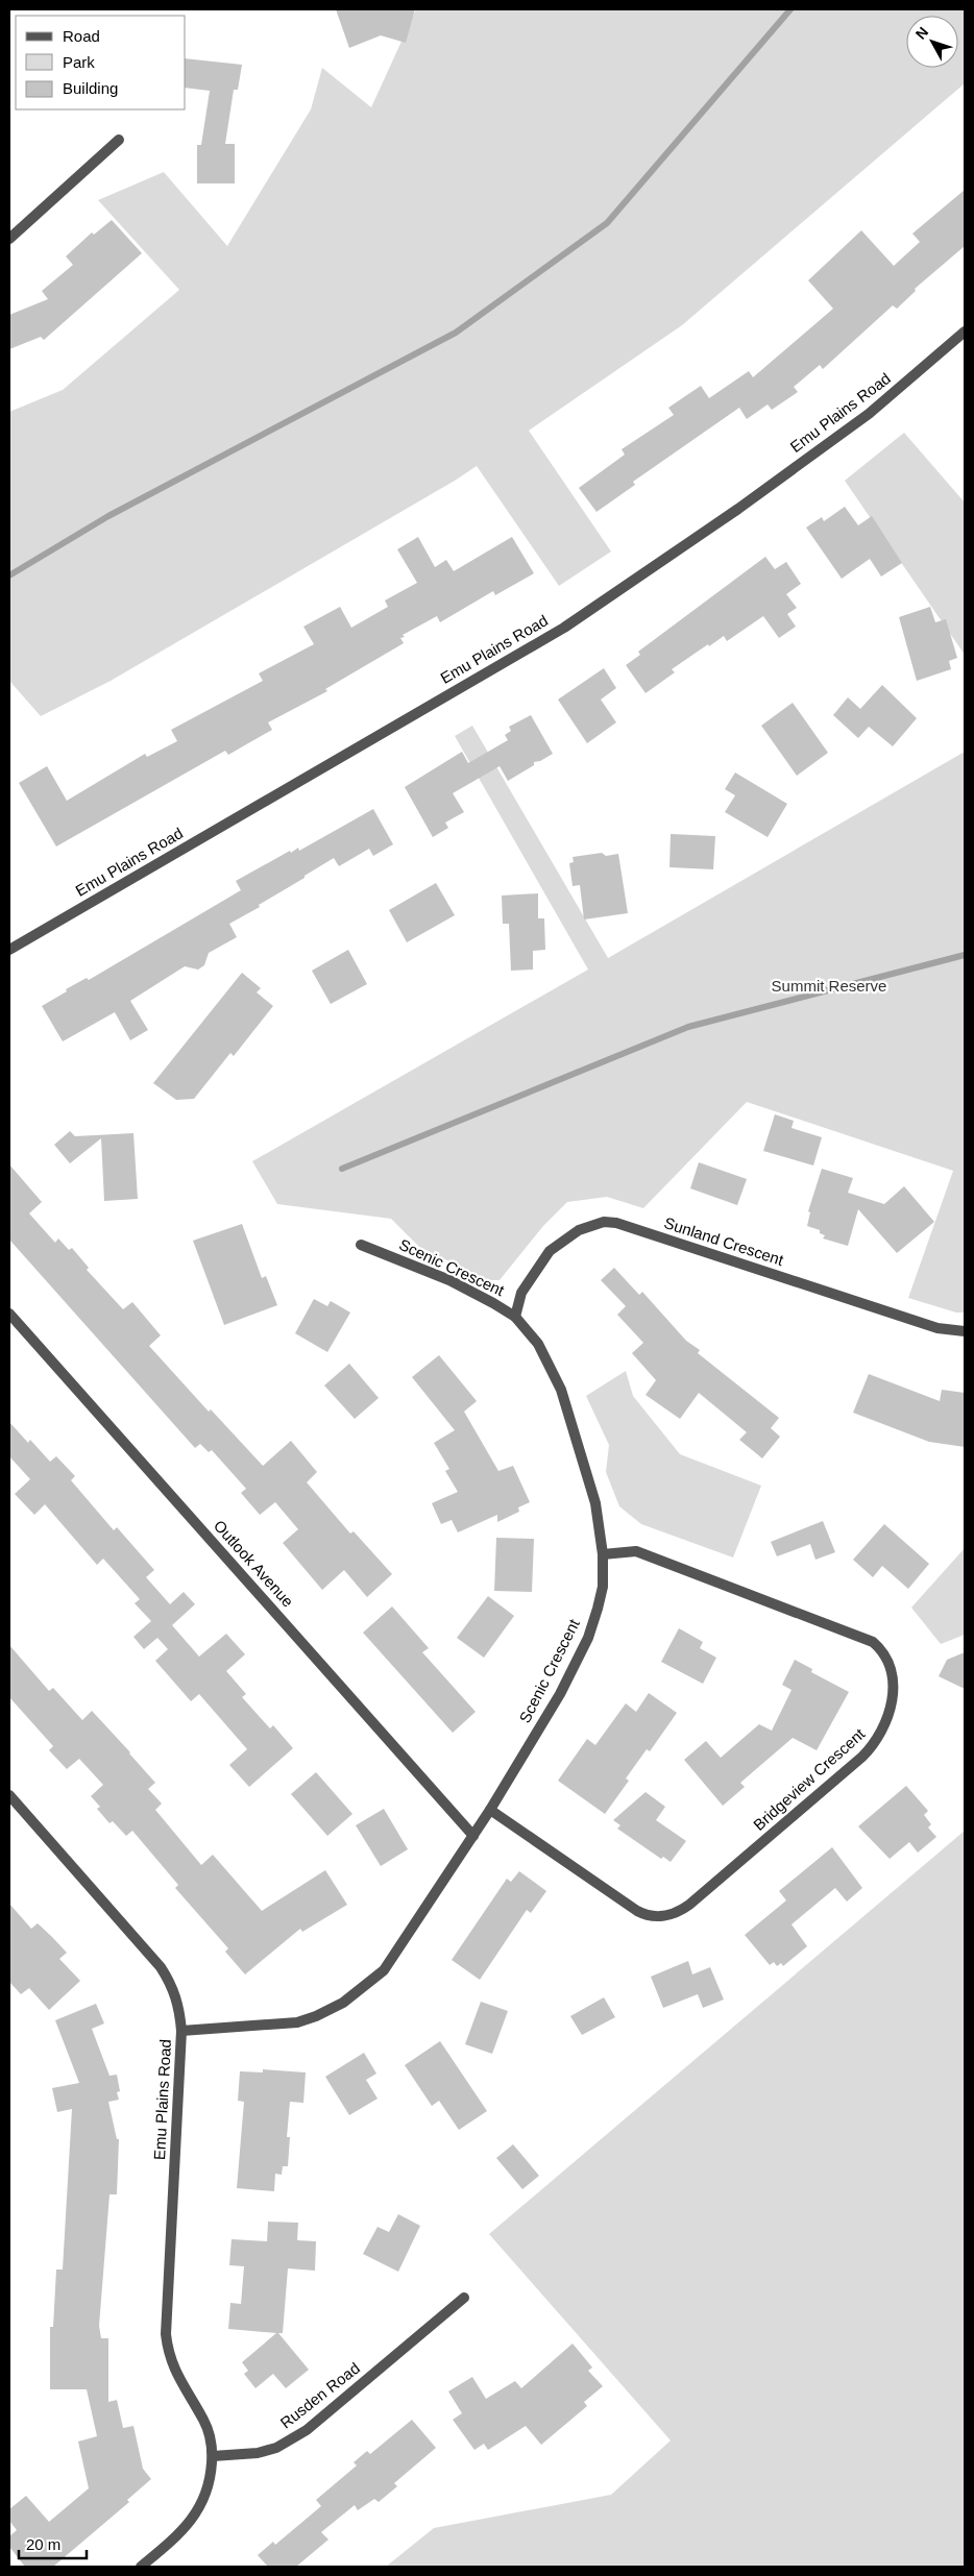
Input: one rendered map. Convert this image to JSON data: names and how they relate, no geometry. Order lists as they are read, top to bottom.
{
  "streets": {
    "street": [
      "Emu Plains Road",
      "Sunland Crescent",
      "Scenic Crescent",
      "Outlook Avenue",
      "Bridgeview Crescent",
      "Rusden Road"
    ]
  },
  "crossings": [
    ["Emu Plains Road", "Scenic Crescent"],
    ["Emu Plains Road", "Rusden Road"],
    ["Sunland Crescent", "Scenic Crescent"],
    ["Scenic Crescent", "Outlook Avenue"],
    ["Scenic Crescent", "Bridgeview Crescent"]
  ],
  "parks": ["Summit Reserve"],
  "legend": ["Road", "Park", "Building"],
  "scale_bar": "20 m",
  "north": "top left"
}
